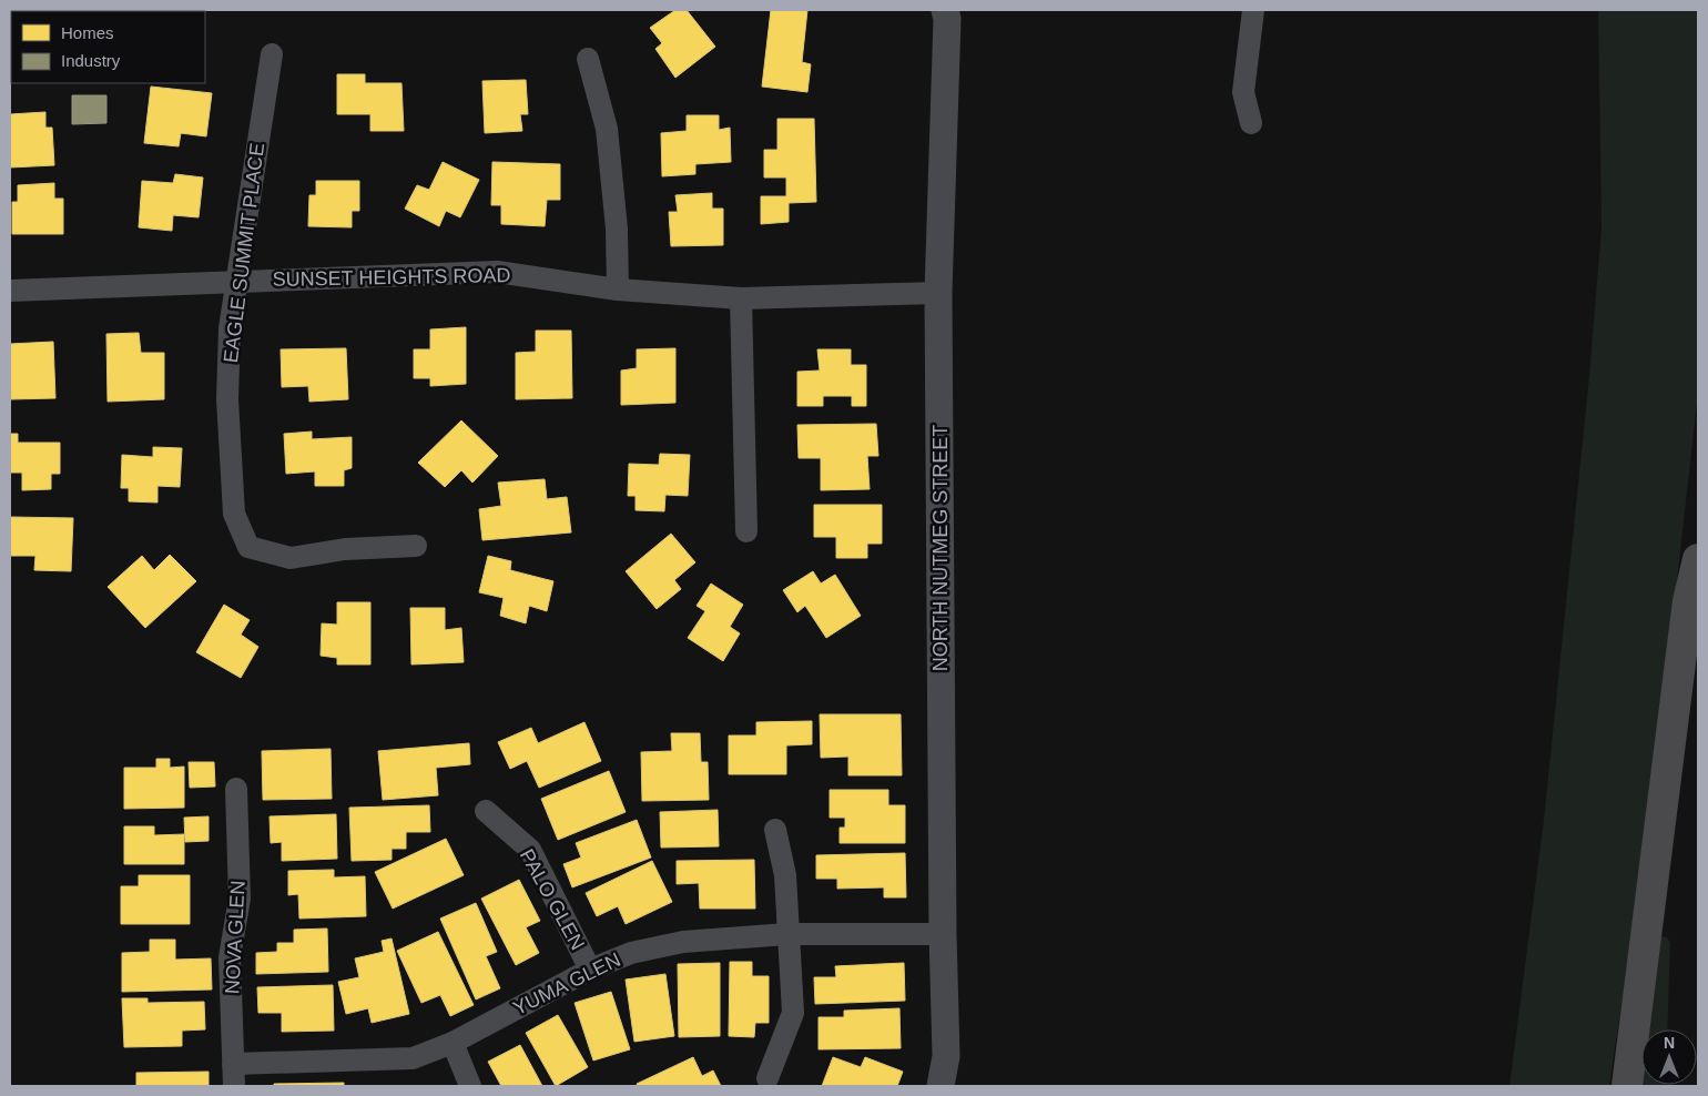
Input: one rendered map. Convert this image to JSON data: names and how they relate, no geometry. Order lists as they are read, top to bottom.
{
  "streets": {
    "street": [
      "EAGLE SUMMIT PLACE",
      "SUNSET HEIGHTS ROAD",
      "NORTH NUTMEG STREET",
      "PALO GLEN",
      "NOVA GLEN",
      "YUMA GLEN"
    ]
  },
  "crossings": [
    ["EAGLE SUMMIT PLACE", "SUNSET HEIGHTS ROAD"],
    ["SUNSET HEIGHTS ROAD", "NORTH NUTMEG STREET"],
    ["NORTH NUTMEG STREET", "YUMA GLEN"],
    ["PALO GLEN", "YUMA GLEN"],
    ["NOVA GLEN", "YUMA GLEN"]
  ],
  "legend": ["Homes", "Industry"],
  "north": "top"
}
